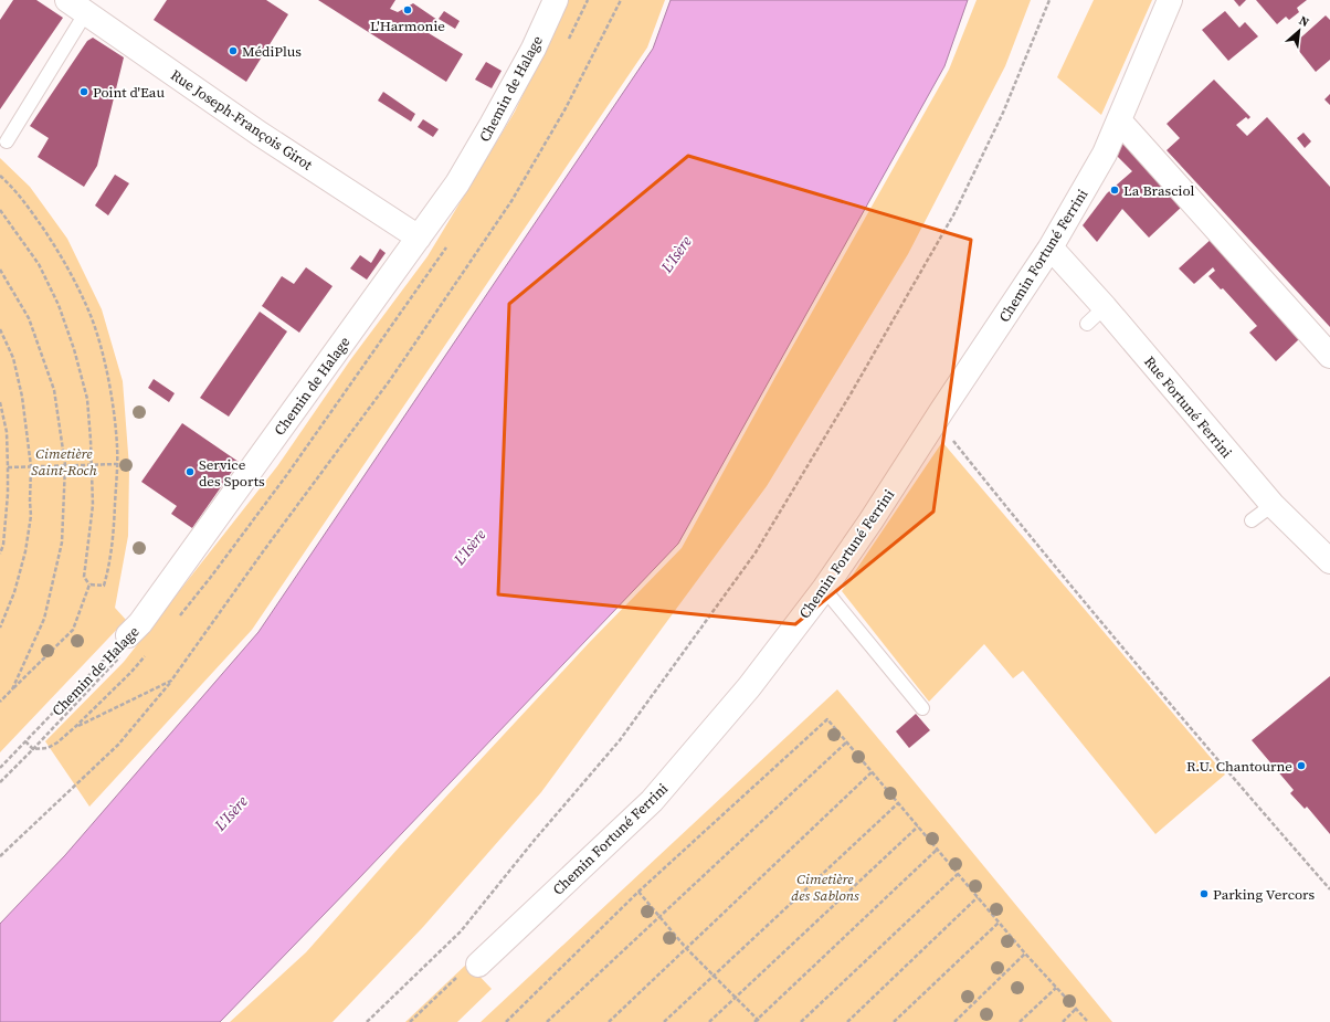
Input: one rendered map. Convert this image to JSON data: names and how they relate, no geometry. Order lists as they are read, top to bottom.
{
  "streets": {
    "street": [
      "Chemin de Halage",
      "Rue Joseph-François Girot",
      "Chemin Fortuné Ferrini",
      "Rue Fortuné Ferrini"
    ]
  },
  "crossings": [
    ["Chemin de Halage", "Rue Joseph-François Girot"],
    ["Chemin Fortuné Ferrini", "Rue Fortuné Ferrini"]
  ],
  "water": ["L'Isère"],
  "parks": ["Cimetière Saint-Roch", "Cimetière des Sablons"],
  "places": [
    "L'Harmonie",
    "MédiPlus",
    "Point d'Eau",
    "La Brasciol",
    "Service des Sports",
    "R.U. Chantourne",
    "Parking Vercors"
  ],
  "north": "top right"
}
